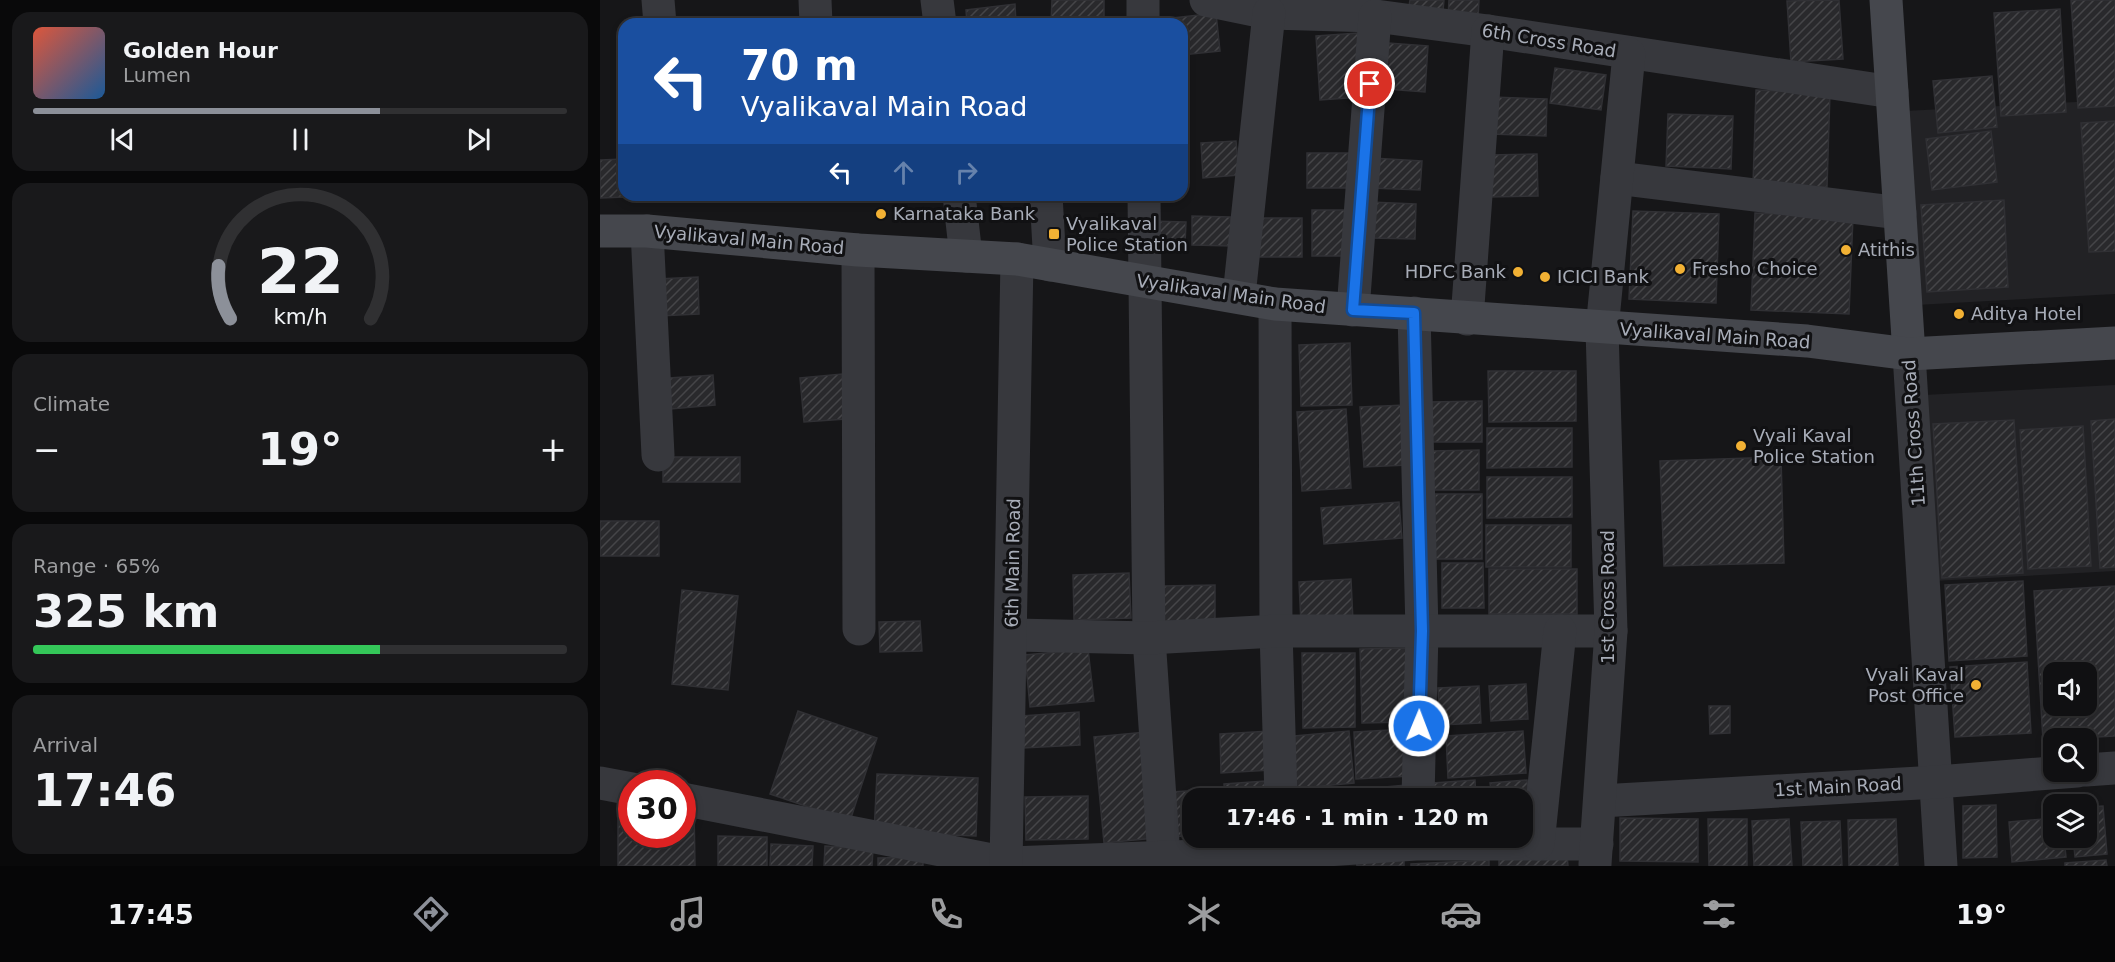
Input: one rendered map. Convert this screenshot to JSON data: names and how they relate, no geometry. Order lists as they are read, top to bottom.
{
  "streets": {
    "street": [
      "6th Cross Road",
      "Vyalikaval Main Road",
      "11th Cross Road",
      "6th Main Road",
      "1st Cross Road",
      "1st Main Road"
    ]
  },
  "crossings": [
    ["6th Cross Road", "11th Cross Road"],
    ["6th Cross Road", "1st Cross Road"],
    ["Vyalikaval Main Road", "11th Cross Road"],
    ["Vyalikaval Main Road", "6th Main Road"],
    ["Vyalikaval Main Road", "1st Cross Road"],
    ["11th Cross Road", "1st Main Road"],
    ["1st Cross Road", "1st Main Road"]
  ],
  "places": {
    "other": [
      "Karnataka Bank",
      "Atithis",
      "Fresho Choice",
      "HDFC Bank",
      "ICICI Bank",
      "Aditya Hotel",
      "Vyali Kaval Police Station",
      "Vyali Kaval Post Office"
    ],
    "transit": ["Vyalikaval Police Station"]
  },
  "page": {
    "turn": ["70 m", "Vyalikaval Main Road"],
    "song": ["Golden Hour", "Lumen"],
    "tile": [
      "Climate",
      ["Range · 65%", "325 km"],
      ["Arrival", "17:46"]
    ],
    "heat": ["−", "19°", "+"],
    "limit": "30",
    "trip": "17:46 · 1 min · 120 m",
    "tabs": ["17:45", "19°"],
    "gauge": ["22", "km/h"]
  }
}
